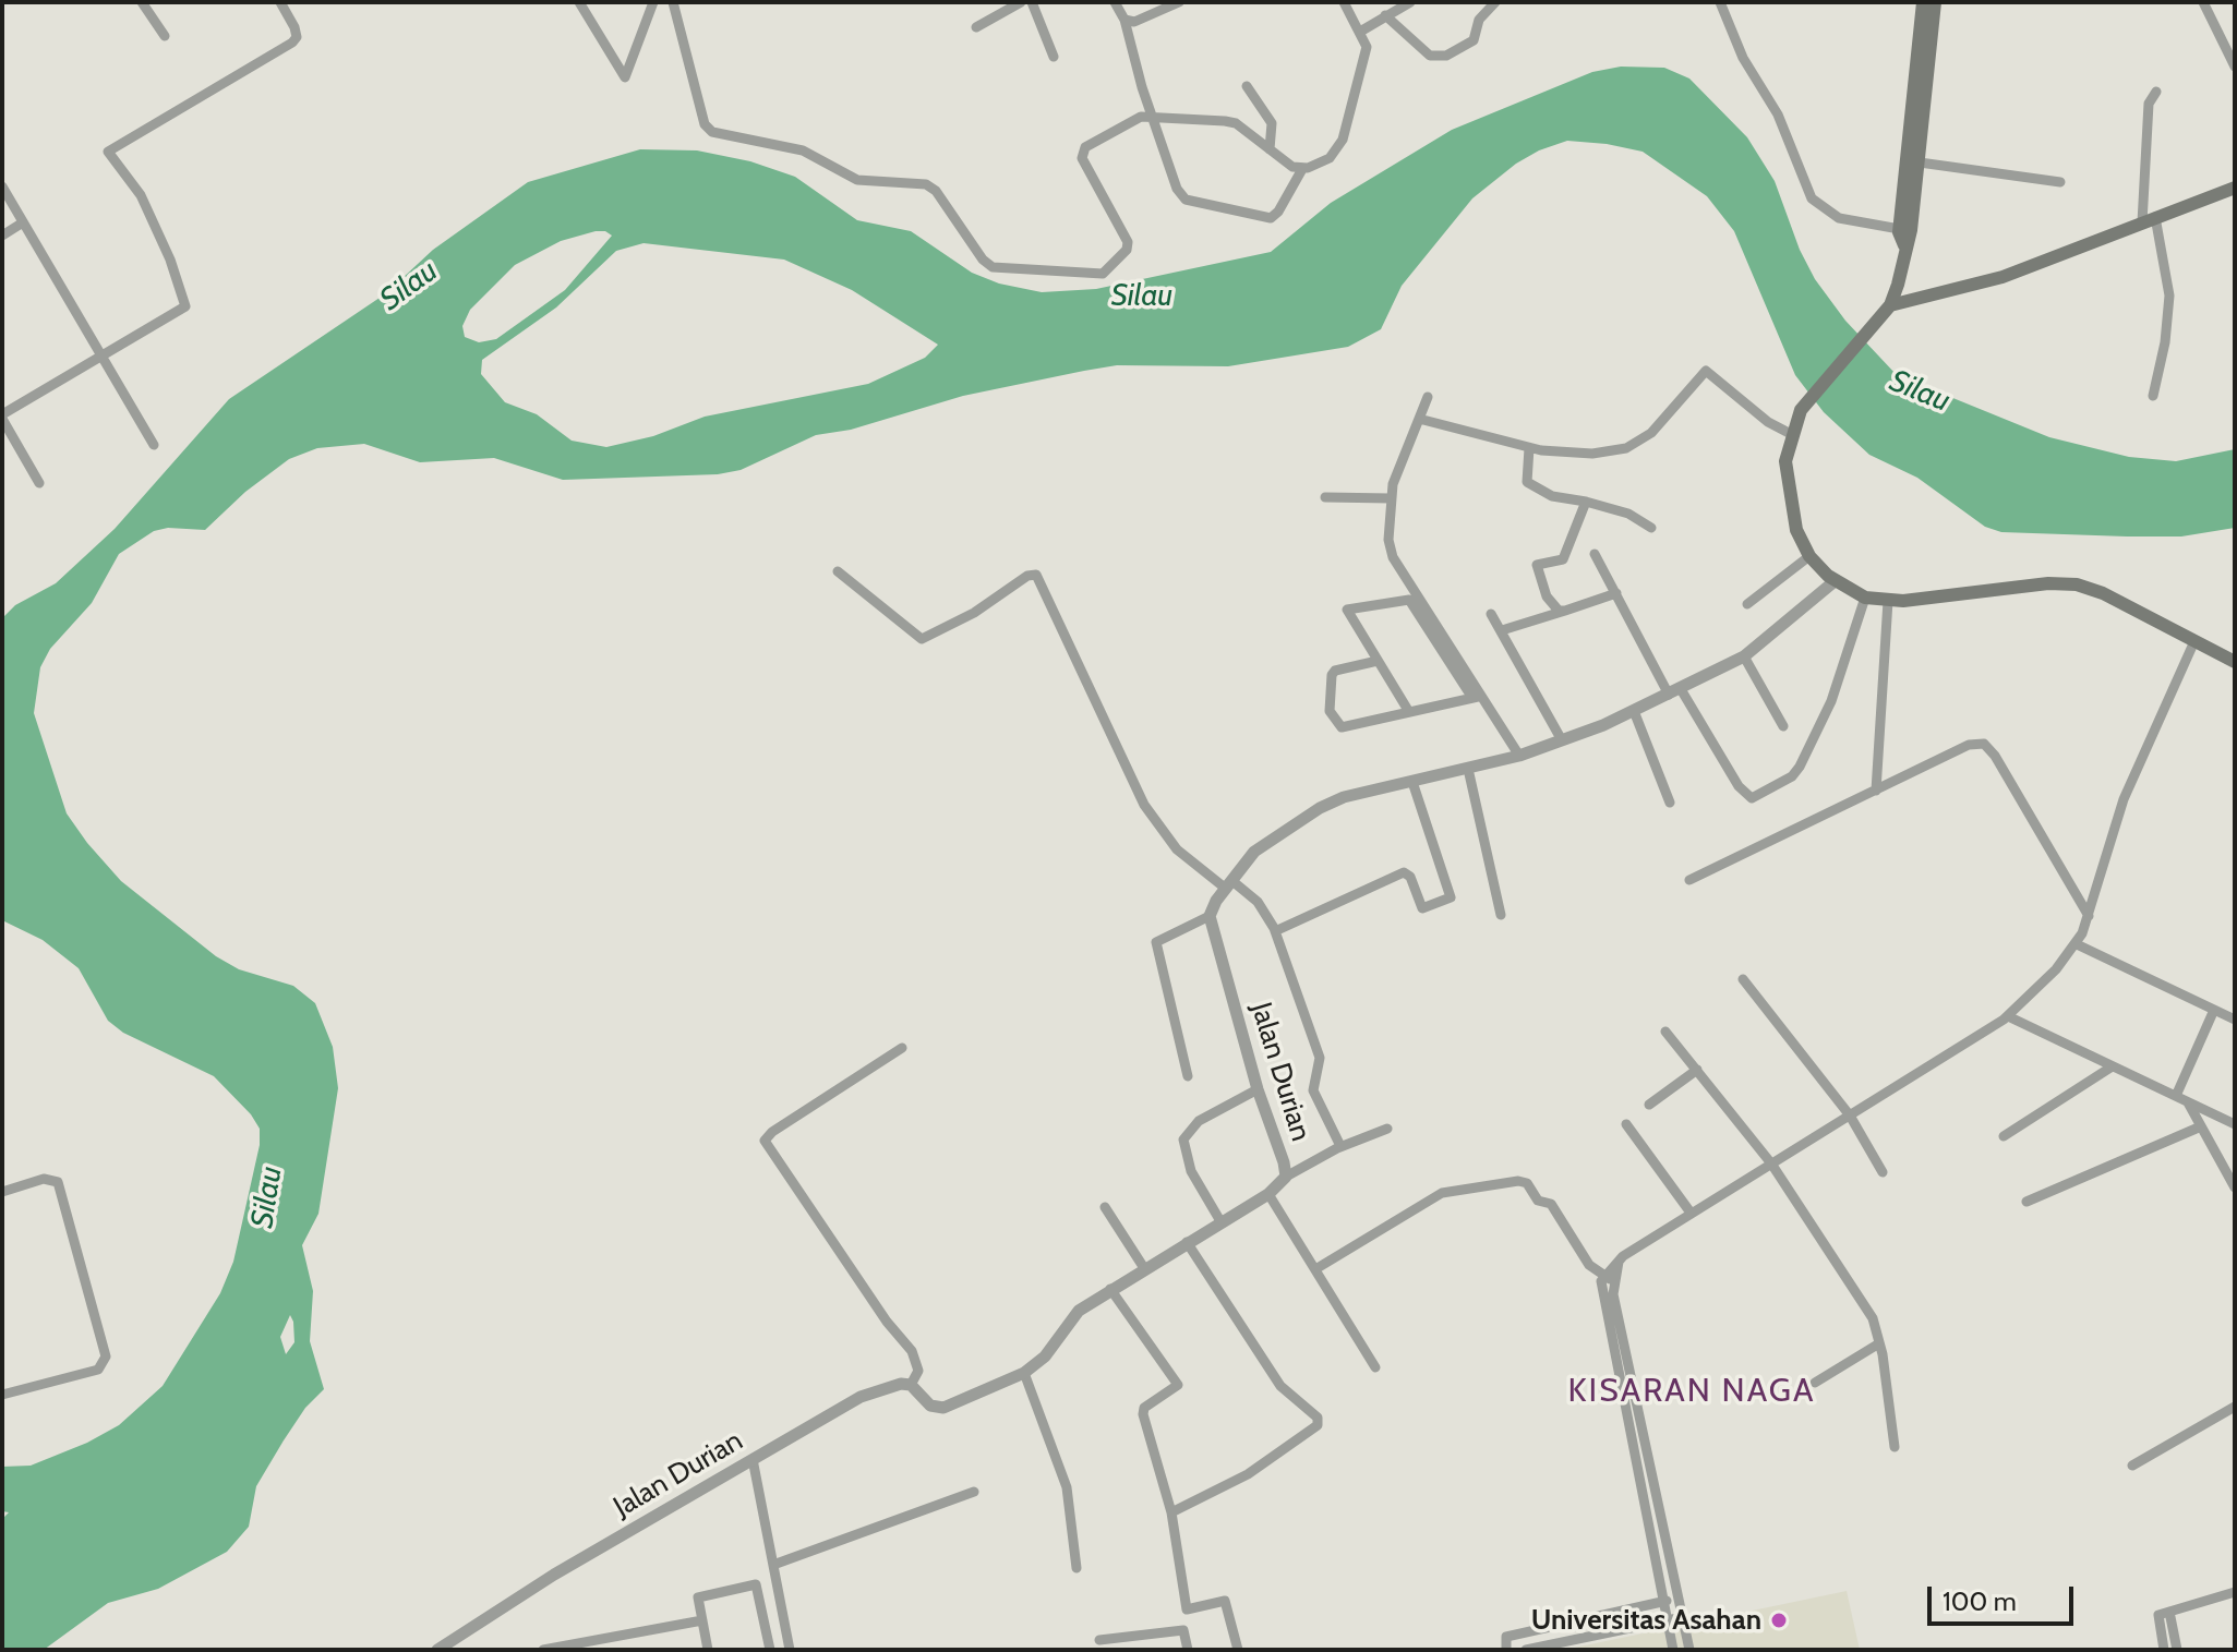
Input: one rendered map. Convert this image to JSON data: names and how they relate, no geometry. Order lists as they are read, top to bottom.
{
  "streets": {
    "street": ["Jalan Durian"]
  },
  "districts": ["KISARAN NAGA"],
  "water": ["Silau"],
  "places": ["Universitas Asahan"],
  "scale_bar": "100 m"
}
